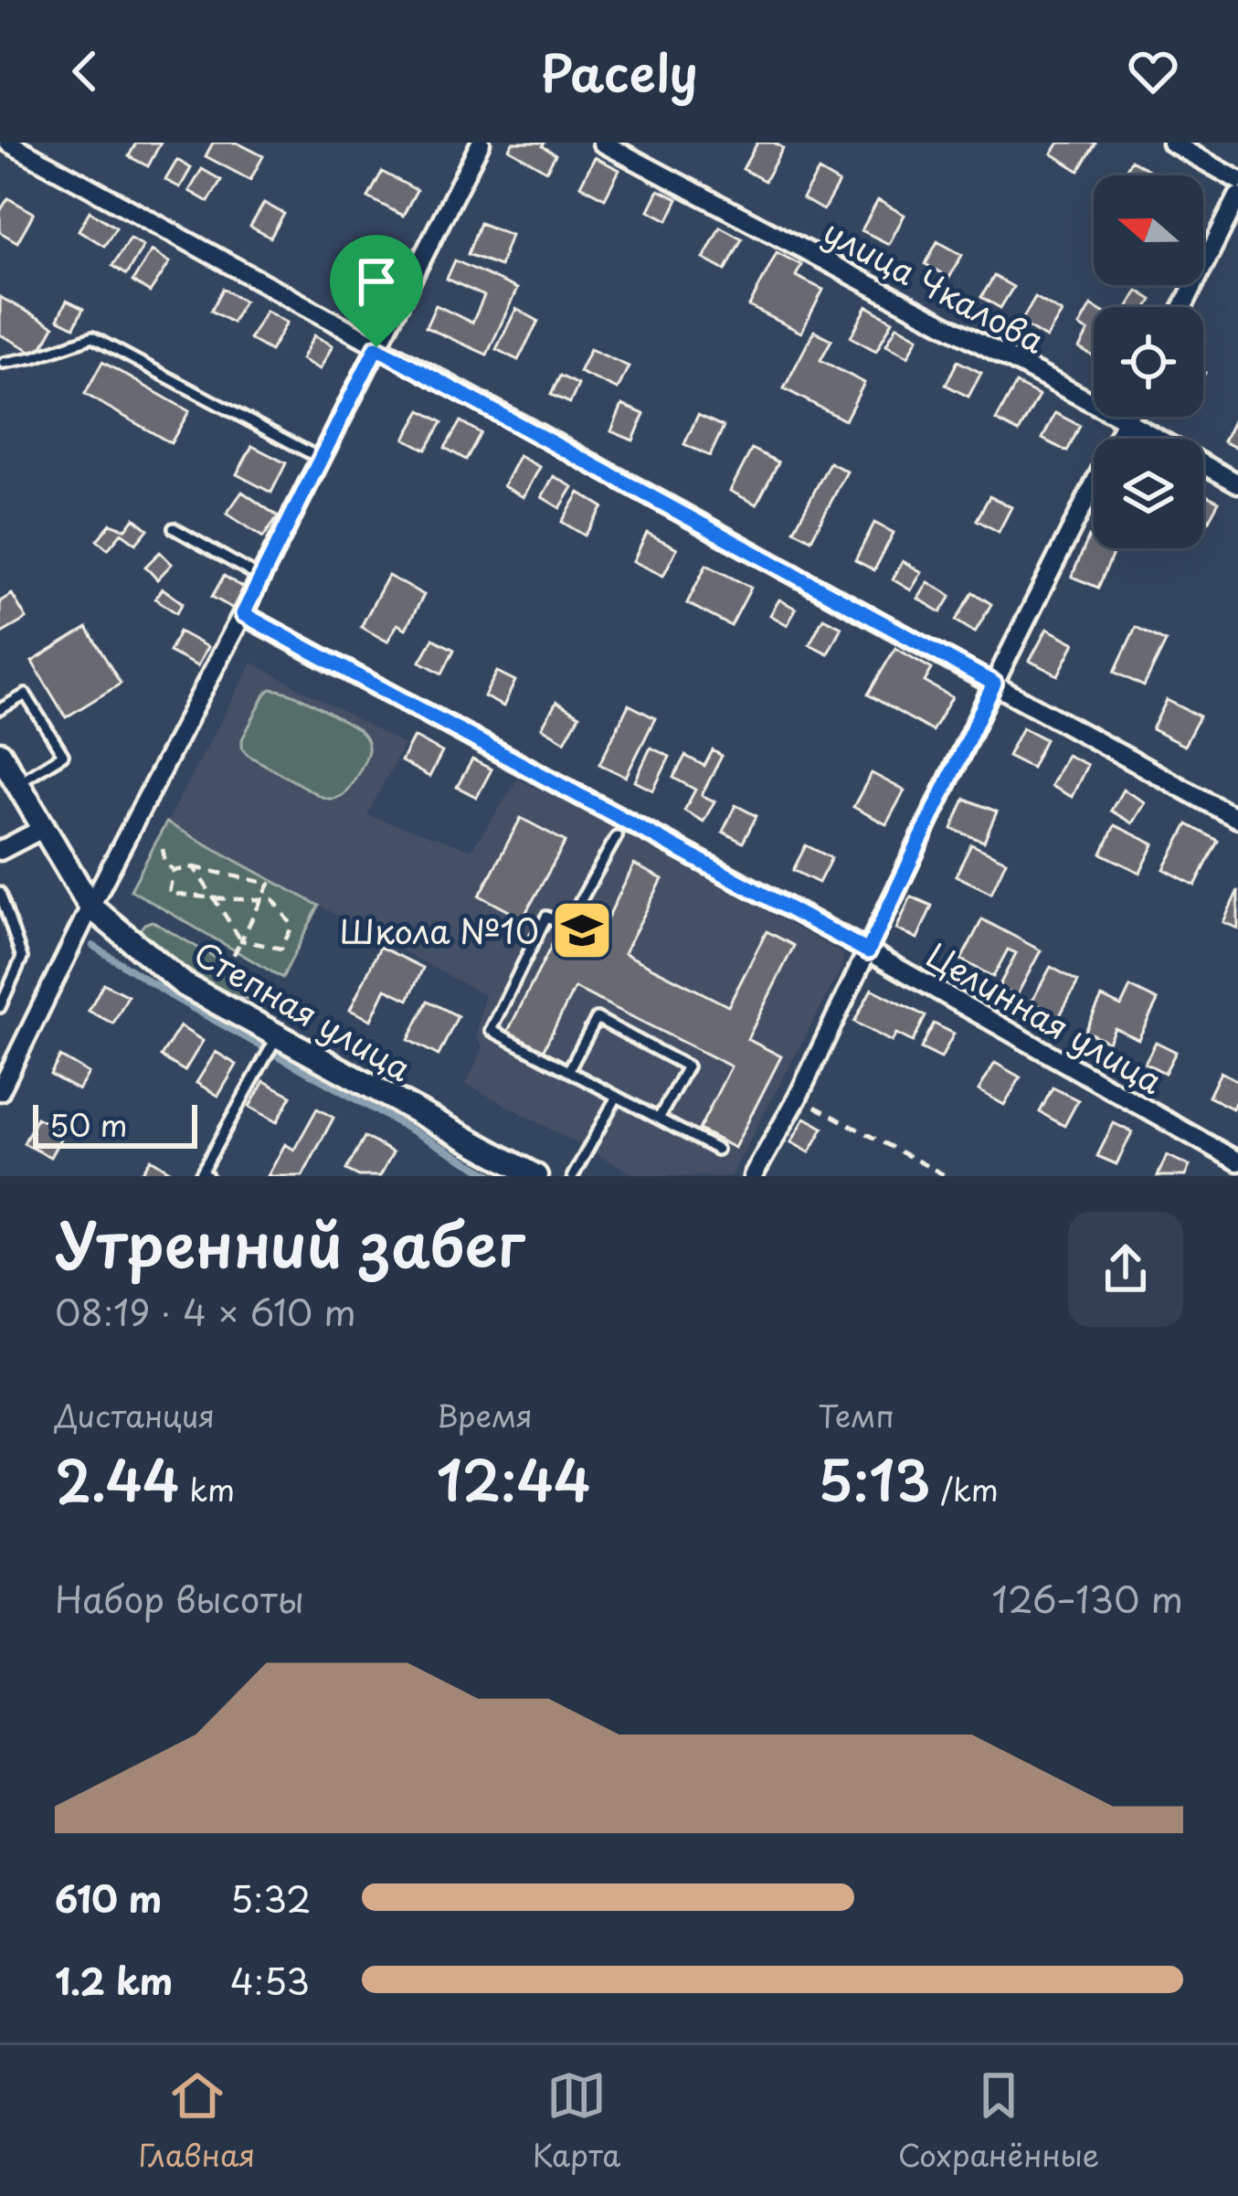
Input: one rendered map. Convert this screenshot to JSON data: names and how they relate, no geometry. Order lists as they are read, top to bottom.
{
  "streets": {
    "street": ["улица Чкалова", "Степная улица", "Целинная улица"]
  },
  "places": {
    "school or university": ["Школа №10"]
  },
  "scale_bar": "50 m",
  "north": "left",
  "page": {
    "header": "Pacely",
    "scale": "50 m",
    "heading": ["Утренний забег", "08:19 · 4 × 610 m"],
    "stats": [
      ["Дистанция", "2.44 km"],
      ["Время", "12:44"],
      ["Темп", "5:13 /km"]
    ],
    "chart": ["Набор высоты", "126–130 m"],
    "list": [
      {
        "name": "610 m",
        "note": "5:32"
      },
      {
        "name": "1.2 km",
        "note": "4:53"
      }
    ],
    "tabs": ["Главная", "Карта", "Сохранённые"]
  }
}
